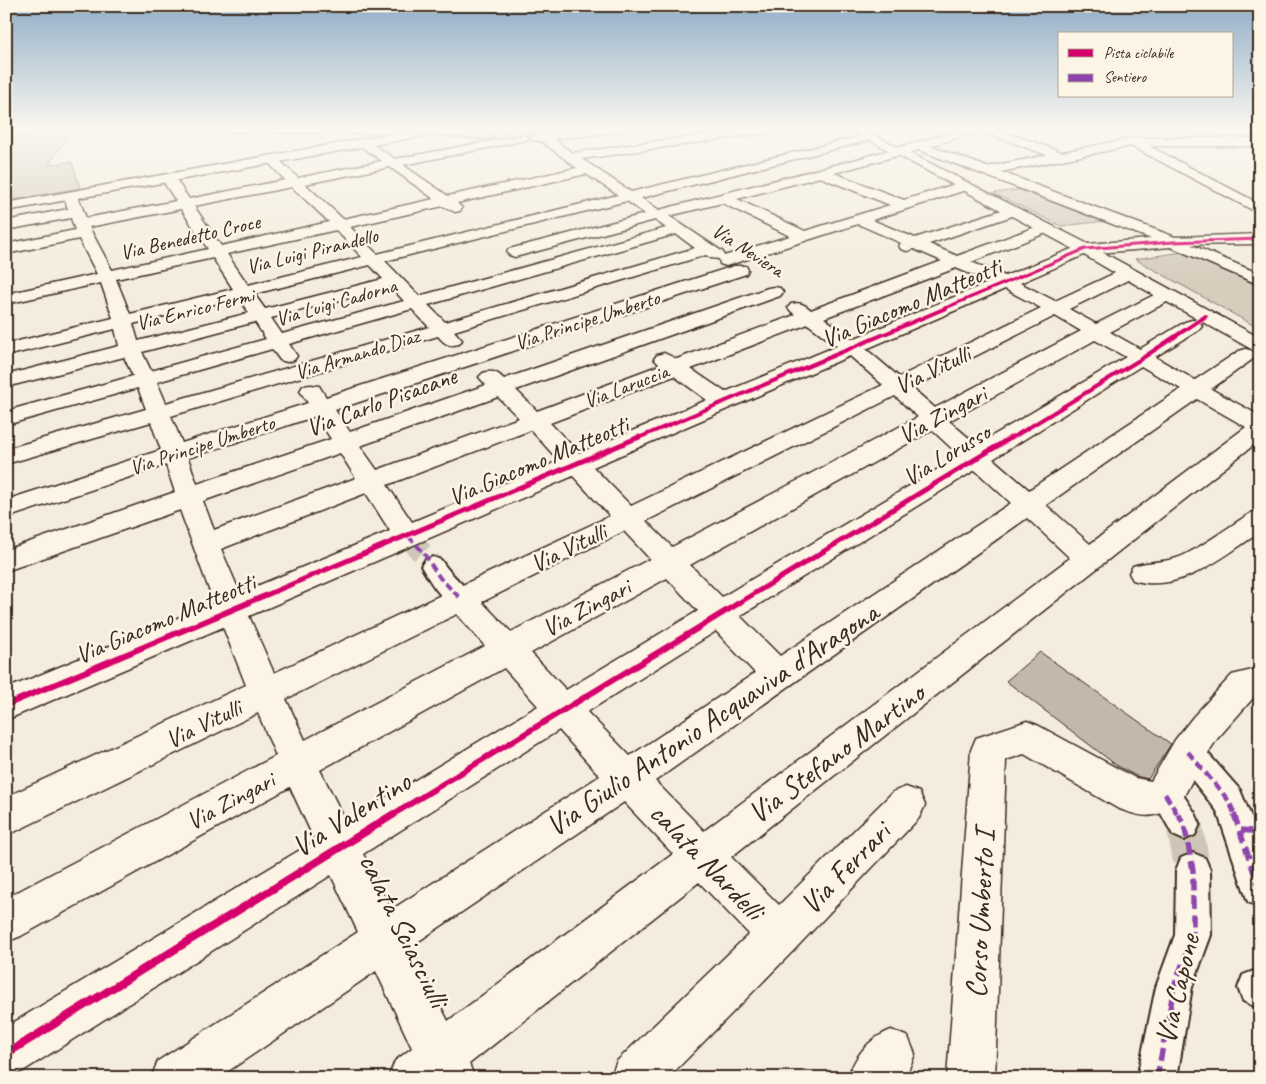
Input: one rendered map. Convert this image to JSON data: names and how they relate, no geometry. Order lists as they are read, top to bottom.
{
  "streets": {
    "street": [
      "Via Benedetto Croce",
      "Via Neviera",
      "Via Luigi Pirandello",
      "Via Luigi Cadorna",
      "Via Giacomo Matteotti",
      "Via Enrico Fermi",
      "Via Principe Umberto",
      "Via Armando Diaz",
      "Via Vitulli",
      "Via Laruccia",
      "Via Carlo Pisacane",
      "Via Zingari",
      "Via Lorusso",
      "Via Giulio Antonio Acquaviva d'Aragona",
      "Via Stefano Martino",
      "Via Valentino",
      "calata Nardelli",
      "Via Ferrari",
      "Corso Umberto I",
      "calata Sciasciulli",
      "Via Capone"
    ]
  },
  "crossings": [
    ["Via Benedetto Croce", "calata Sciasciulli"],
    ["Via Neviera", "Via Luigi Pirandello"],
    ["Via Neviera", "Via Luigi Cadorna"],
    ["Via Neviera", "Via Giacomo Matteotti"],
    ["Via Neviera", "Via Principe Umberto"],
    ["Via Neviera", "Via Armando Diaz"],
    ["Via Neviera", "Via Vitulli"],
    ["Via Neviera", "Via Laruccia"],
    ["Via Neviera", "Via Carlo Pisacane"],
    ["Via Neviera", "Via Zingari"],
    ["Via Neviera", "Via Lorusso"],
    ["Via Neviera", "Via Giulio Antonio Acquaviva d'Aragona"],
    ["Via Neviera", "Via Stefano Martino"],
    ["Via Luigi Pirandello", "calata Sciasciulli"],
    ["Via Luigi Cadorna", "calata Sciasciulli"],
    ["Via Giacomo Matteotti", "calata Sciasciulli"],
    ["Via Enrico Fermi", "calata Sciasciulli"],
    ["Via Principe Umberto", "Via Armando Diaz"],
    ["Via Principe Umberto", "Via Carlo Pisacane"],
    ["Via Principe Umberto", "calata Sciasciulli"],
    ["Via Armando Diaz", "Via Carlo Pisacane"],
    ["Via Armando Diaz", "calata Sciasciulli"],
    ["Via Vitulli", "calata Nardelli"],
    ["Via Vitulli", "calata Sciasciulli"],
    ["Via Laruccia", "calata Sciasciulli"],
    ["Via Carlo Pisacane", "calata Sciasciulli"],
    ["Via Zingari", "calata Nardelli"],
    ["Via Zingari", "calata Sciasciulli"],
    ["Via Lorusso", "Via Valentino"],
    ["Via Giulio Antonio Acquaviva d'Aragona", "calata Nardelli"],
    ["Via Giulio Antonio Acquaviva d'Aragona", "calata Sciasciulli"],
    ["Via Stefano Martino", "calata Nardelli"],
    ["Via Stefano Martino", "calata Sciasciulli"],
    ["Via Valentino", "calata Nardelli"],
    ["Via Valentino", "calata Sciasciulli"],
    ["calata Nardelli", "Via Ferrari"]
  ],
  "legend": ["Pista ciclabile", "Sentiero"]
}
